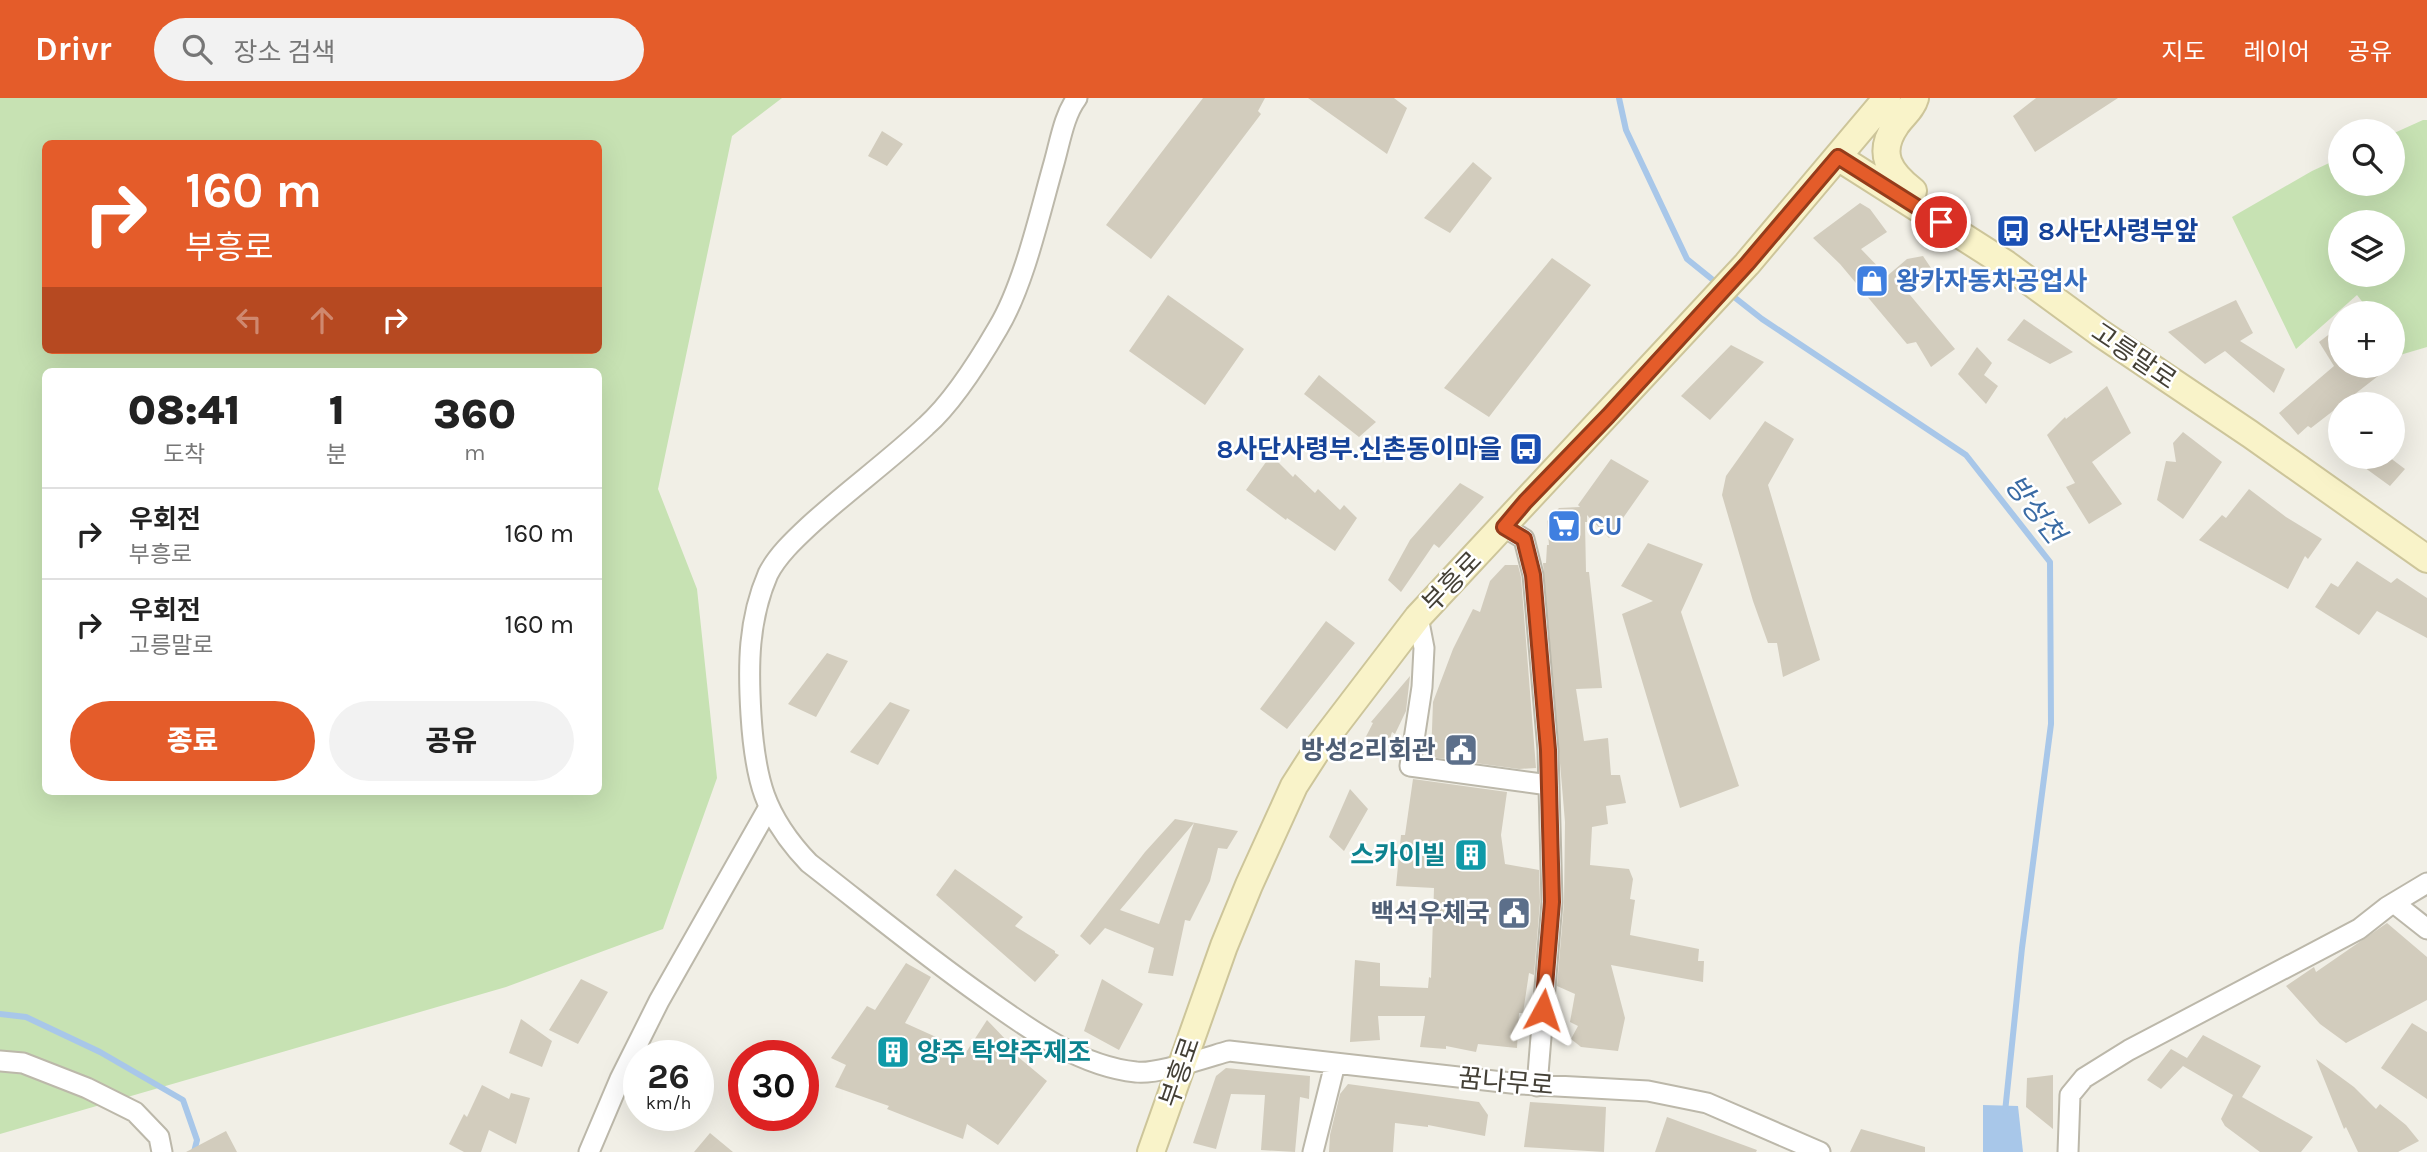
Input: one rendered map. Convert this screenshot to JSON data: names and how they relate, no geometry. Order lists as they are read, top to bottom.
{
  "streets": {
    "main road": ["고릉말로", "부흥로"],
    "street": ["꿈나무로"]
  },
  "crossings": [
    ["고릉말로", "부흥로"],
    ["부흥로", "꿈나무로"]
  ],
  "water": ["방성천"],
  "places": {
    "bus stop": ["8사단사령부앞", "8사단사령부.신촌동이마을"],
    "shop": ["왕카자동차공업사"],
    "supermarket": ["CU"],
    "public building": ["방성2리회관", "백석우체국"],
    "building": ["스카이빌", "양주 탁약주제조"]
  },
  "page": {
    "header": "Drivr",
    "search": "장소 검색",
    "nav": ["지도", "레이어", "공유"],
    "map_buttons": ["+", "−"],
    "turn": ["160 m", "부흥로"],
    "eta": [
      "08:41",
      "도착",
      "1",
      "분",
      "360",
      "m"
    ],
    "list": [
      {
        "name": "우회전",
        "note": "부흥로",
        "value": "160 m"
      },
      {
        "name": "우회전",
        "note": "고릉말로",
        "value": "160 m"
      }
    ],
    "buttons": ["종료", "공유"],
    "speed": "26 km/h",
    "limit": "30"
  }
}
